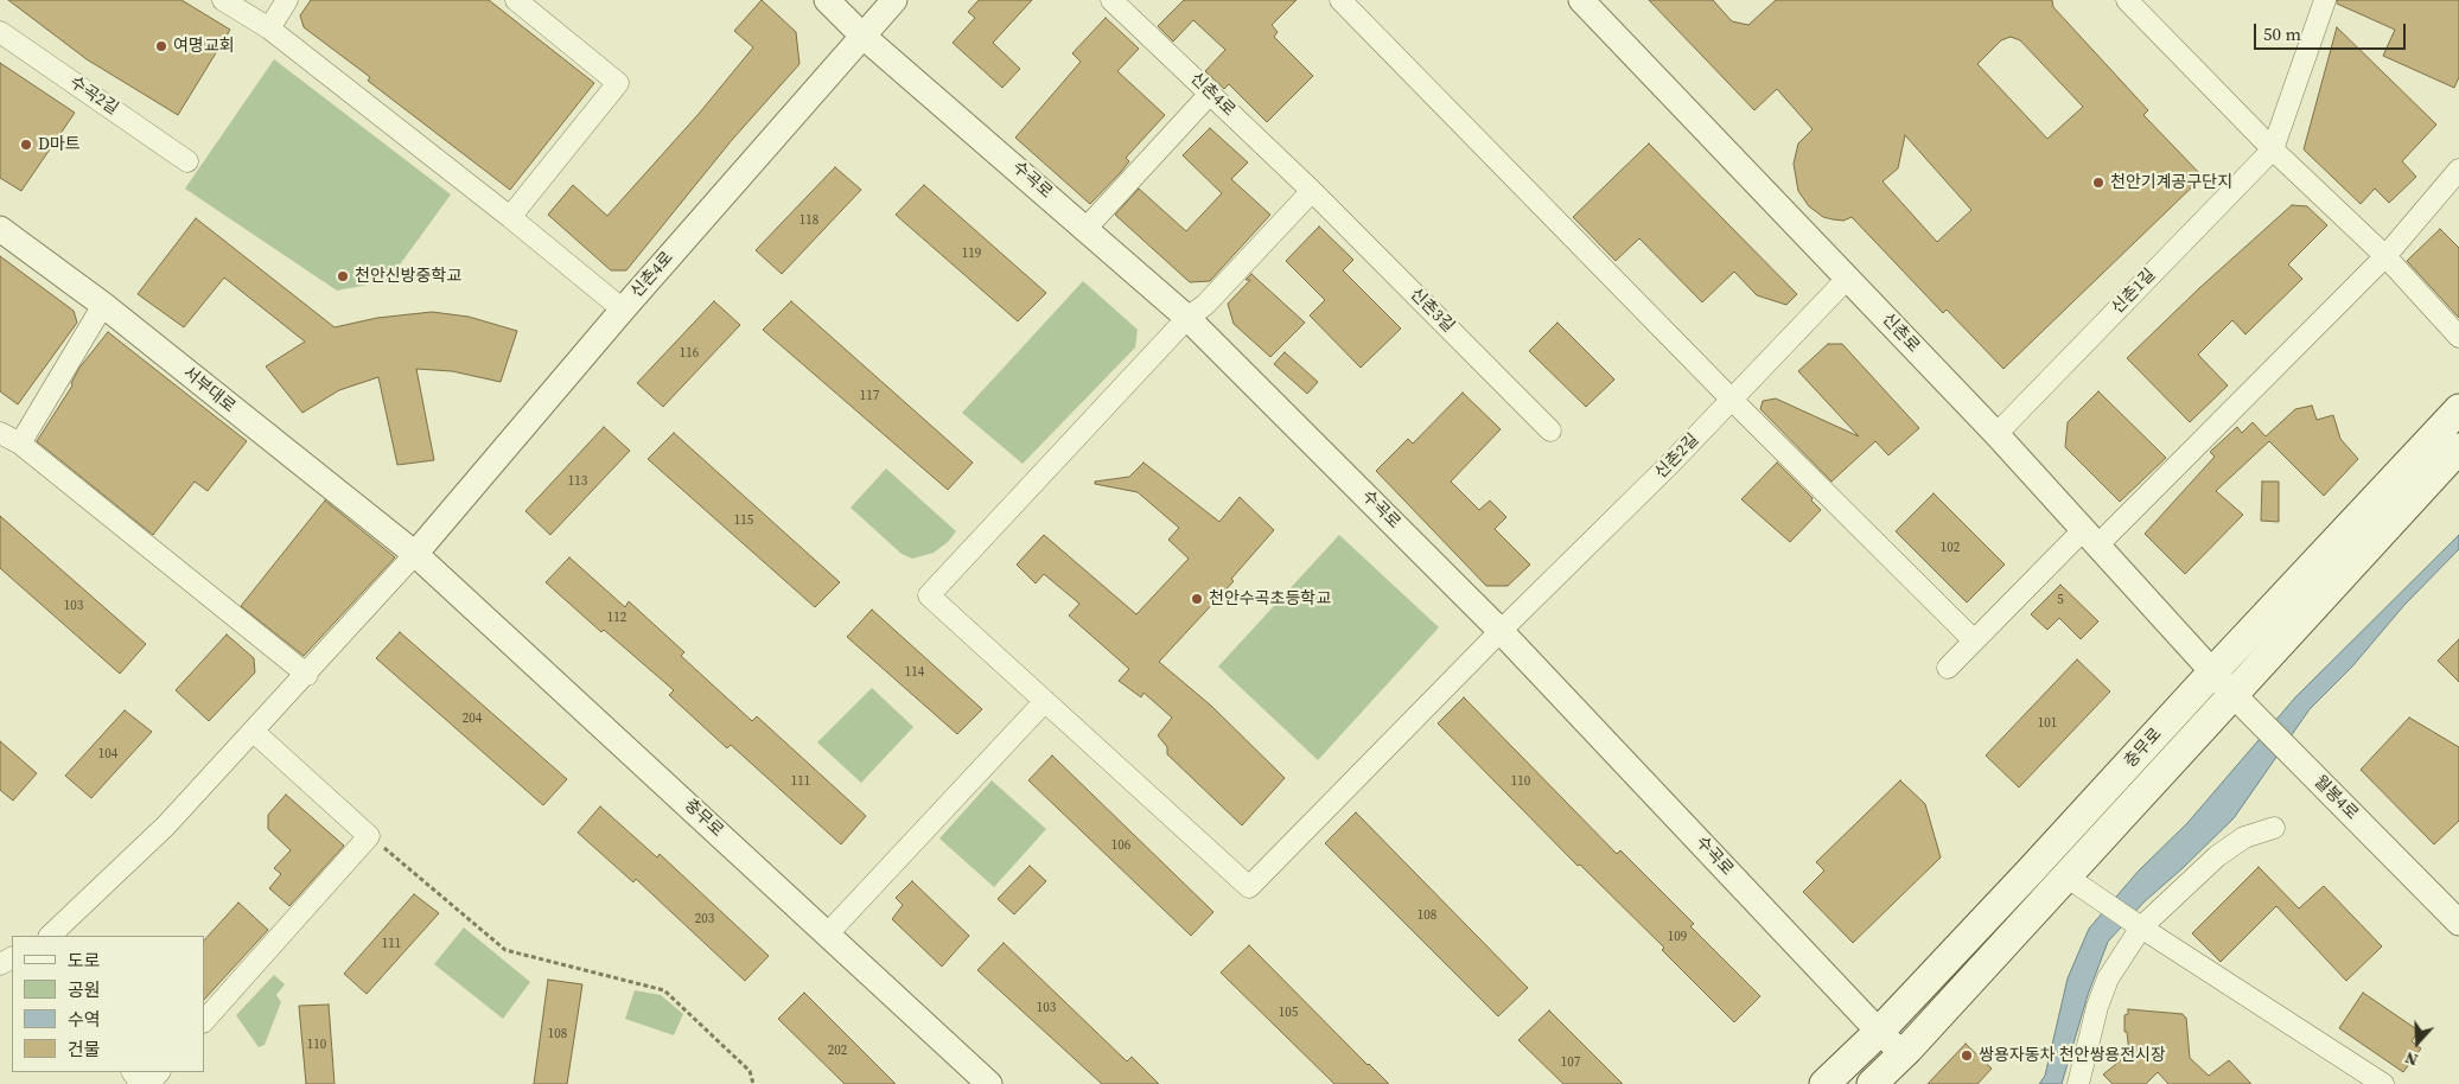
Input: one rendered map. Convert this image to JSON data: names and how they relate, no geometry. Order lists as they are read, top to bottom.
{
  "streets": {
    "main road": ["충무로"],
    "street": [
      "신촌4로",
      "수곡2길",
      "수곡로",
      "신촌1길",
      "신촌3길",
      "신촌로",
      "서부대로",
      "신촌2길",
      "월봉4로"
    ]
  },
  "crossings": [
    ["신촌4로", "수곡로"],
    ["신촌4로", "신촌3길"],
    ["신촌4로", "서부대로"],
    ["신촌4로", "충무로"],
    ["수곡로", "신촌2길"],
    ["수곡로", "충무로"],
    ["신촌1길", "신촌로"],
    ["신촌로", "신촌2길"],
    ["신촌로", "충무로"],
    ["신촌로", "월봉4로"],
    ["서부대로", "충무로"],
    ["충무로", "월봉4로"]
  ],
  "places": [
    "여명교회",
    "D마트",
    "천안기계공구단지",
    "천안신방중학교",
    "천안수곡초등학교",
    "쌍용자동차 천안쌍용전시장"
  ],
  "house_numbers": [
    "118",
    "119",
    "116",
    "117",
    "113",
    "115",
    "102",
    "5",
    "103",
    "112",
    "114",
    "204",
    "101",
    "104",
    "111",
    "110",
    "106",
    "108",
    "203",
    "109",
    "111",
    "103",
    "105",
    "108",
    "110",
    "202",
    "107"
  ],
  "legend": [
    "도로",
    "공원",
    "수역",
    "건물"
  ],
  "scale_bar": "50 m",
  "north": "bottom"
}
